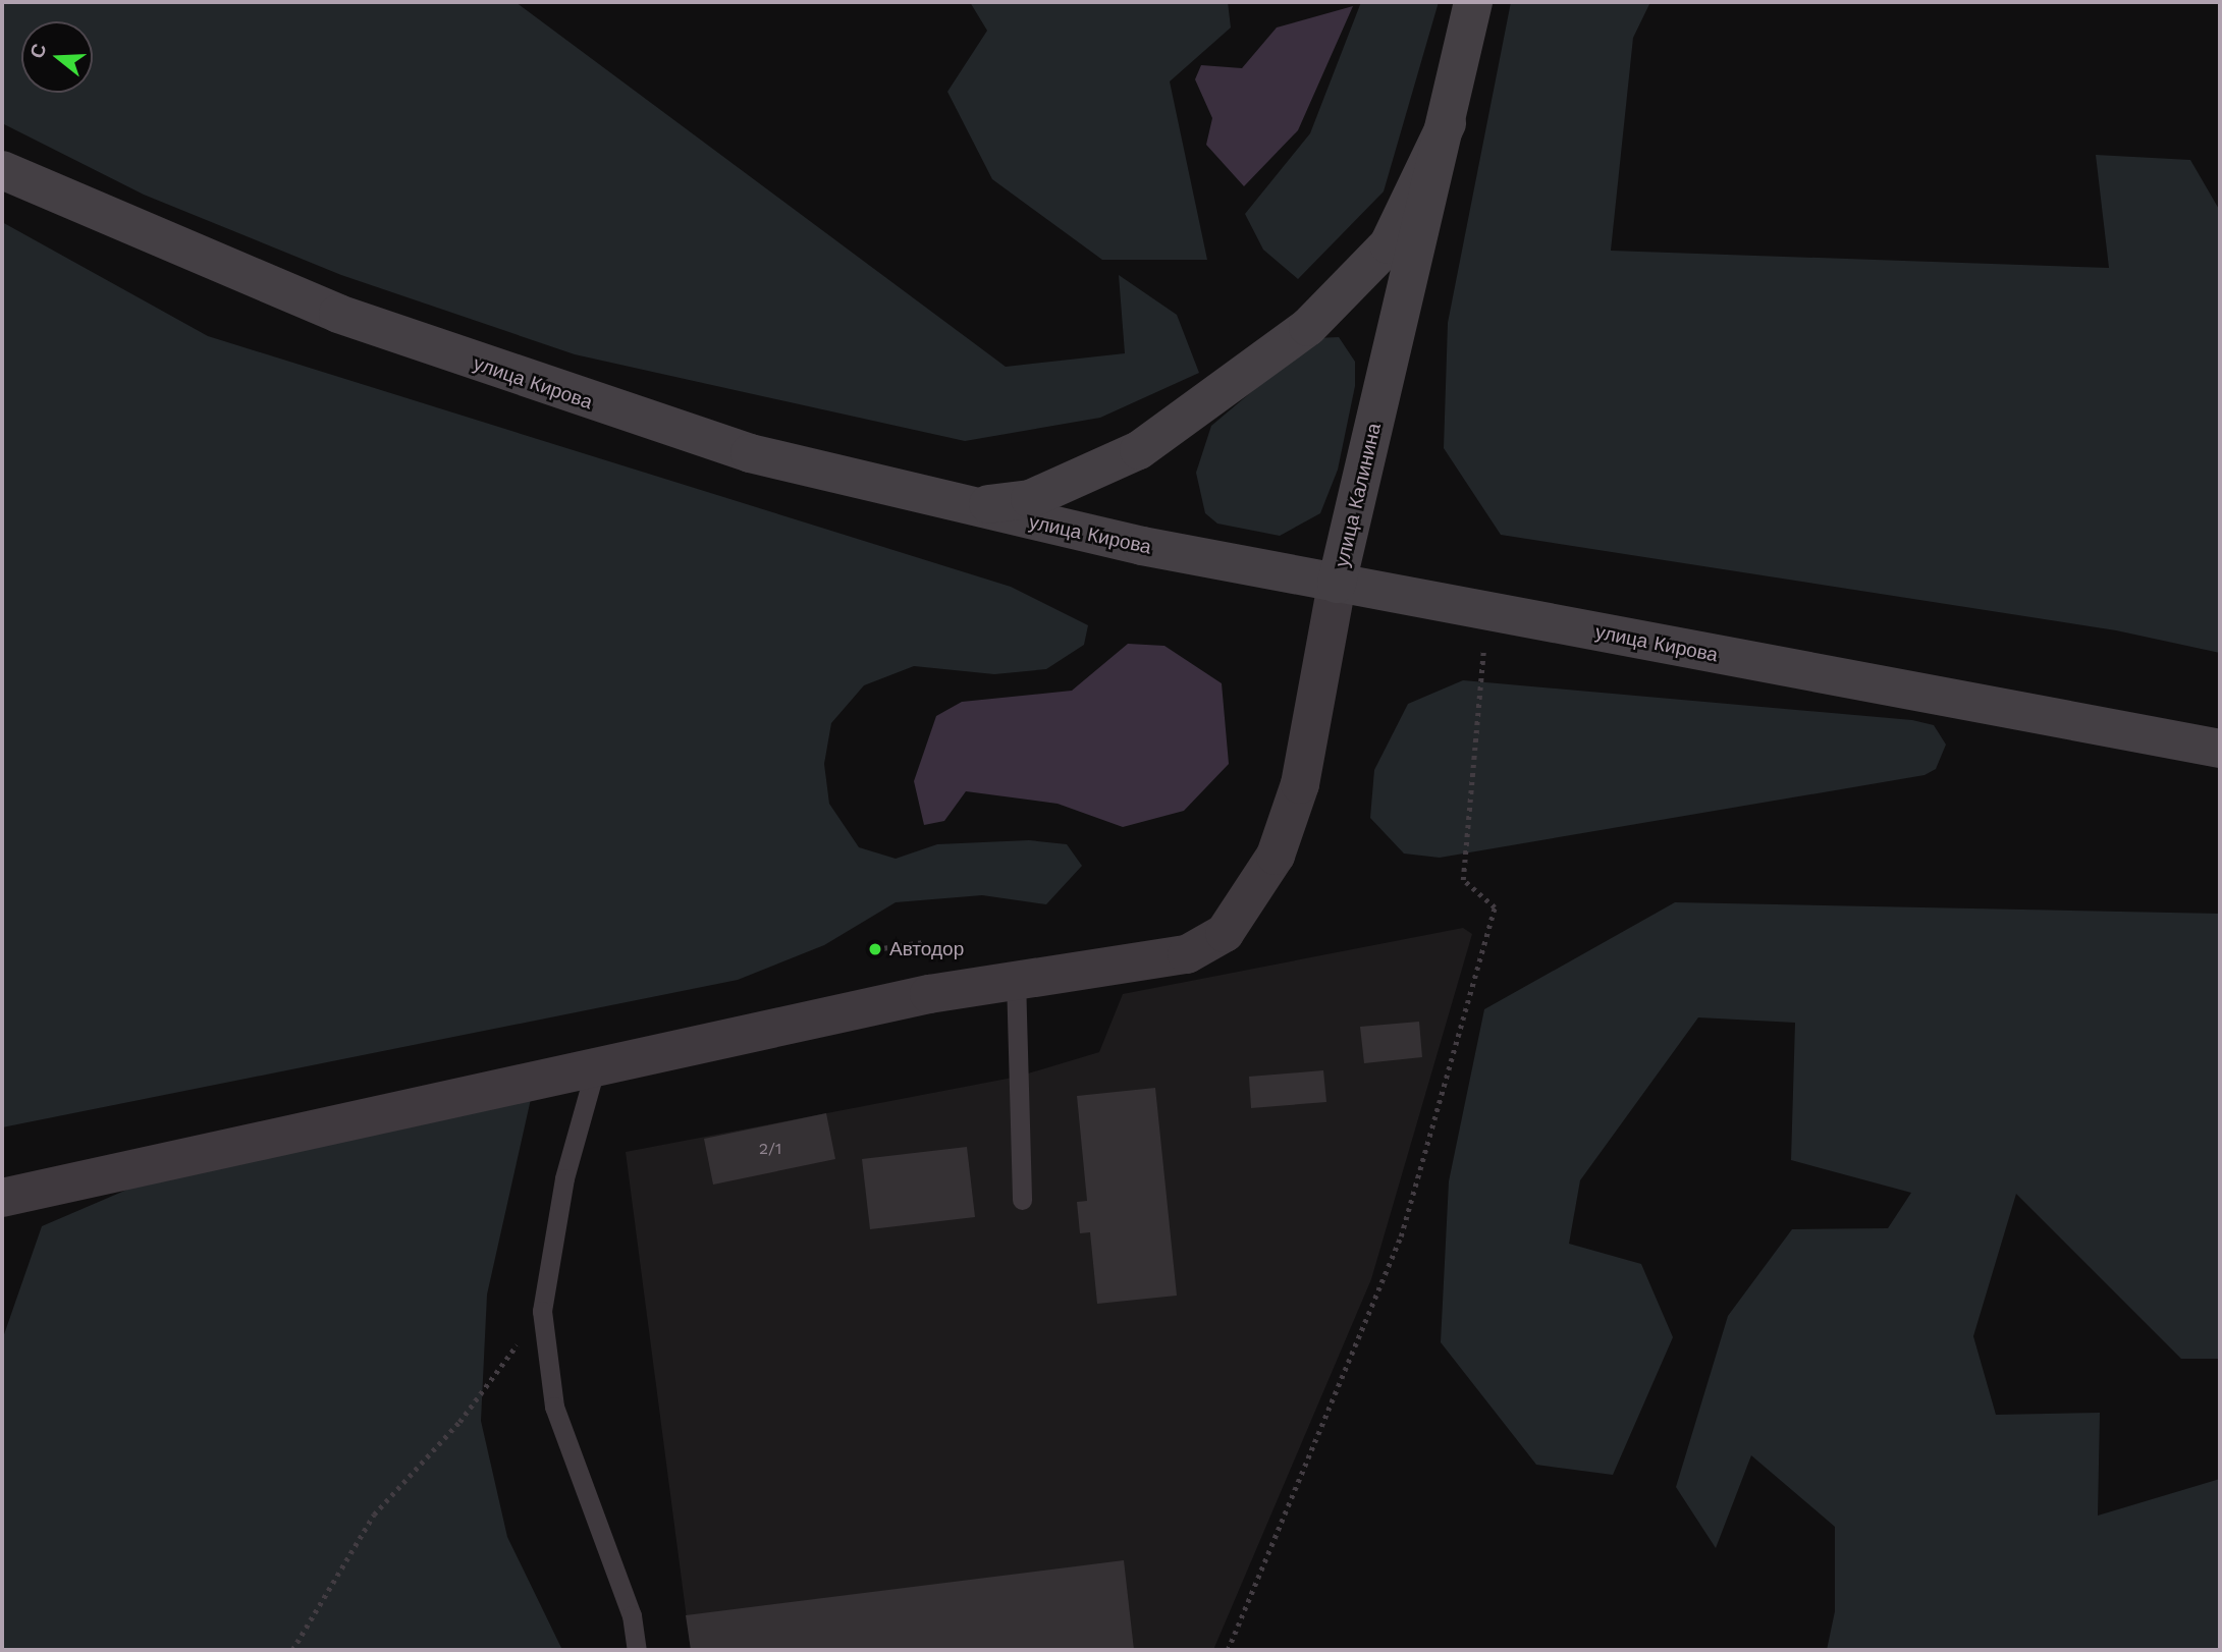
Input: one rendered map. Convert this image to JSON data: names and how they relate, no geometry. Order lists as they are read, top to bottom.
{
  "streets": {
    "main road": ["улица Кирова", "улица Калинина"]
  },
  "crossings": [
    ["улица Кирова", "улица Калинина"]
  ],
  "places": ["Автодор"],
  "house_numbers": ["2/1"],
  "north": "left"
}
